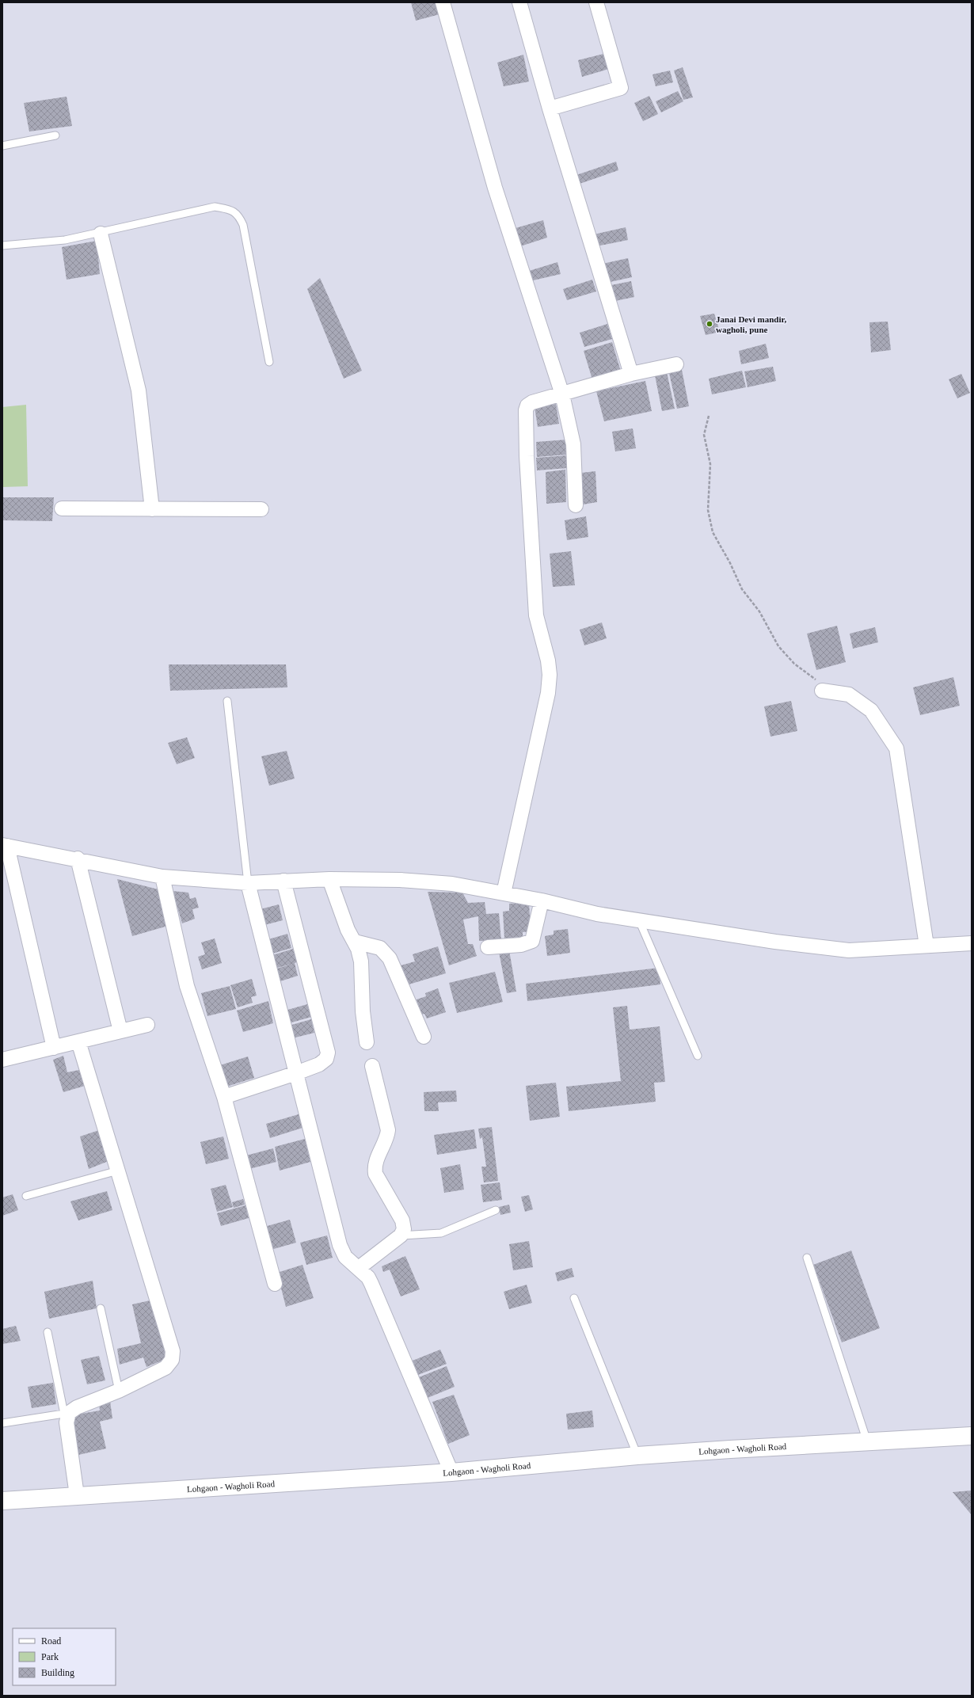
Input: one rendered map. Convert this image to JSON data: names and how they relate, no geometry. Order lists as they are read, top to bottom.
{
  "streets": {
    "main road": ["Lohgaon - Wagholi Road"]
  },
  "places": ["Janai Devi mandir, wagholi, pune"],
  "legend": ["Road", "Park", "Building"]
}
